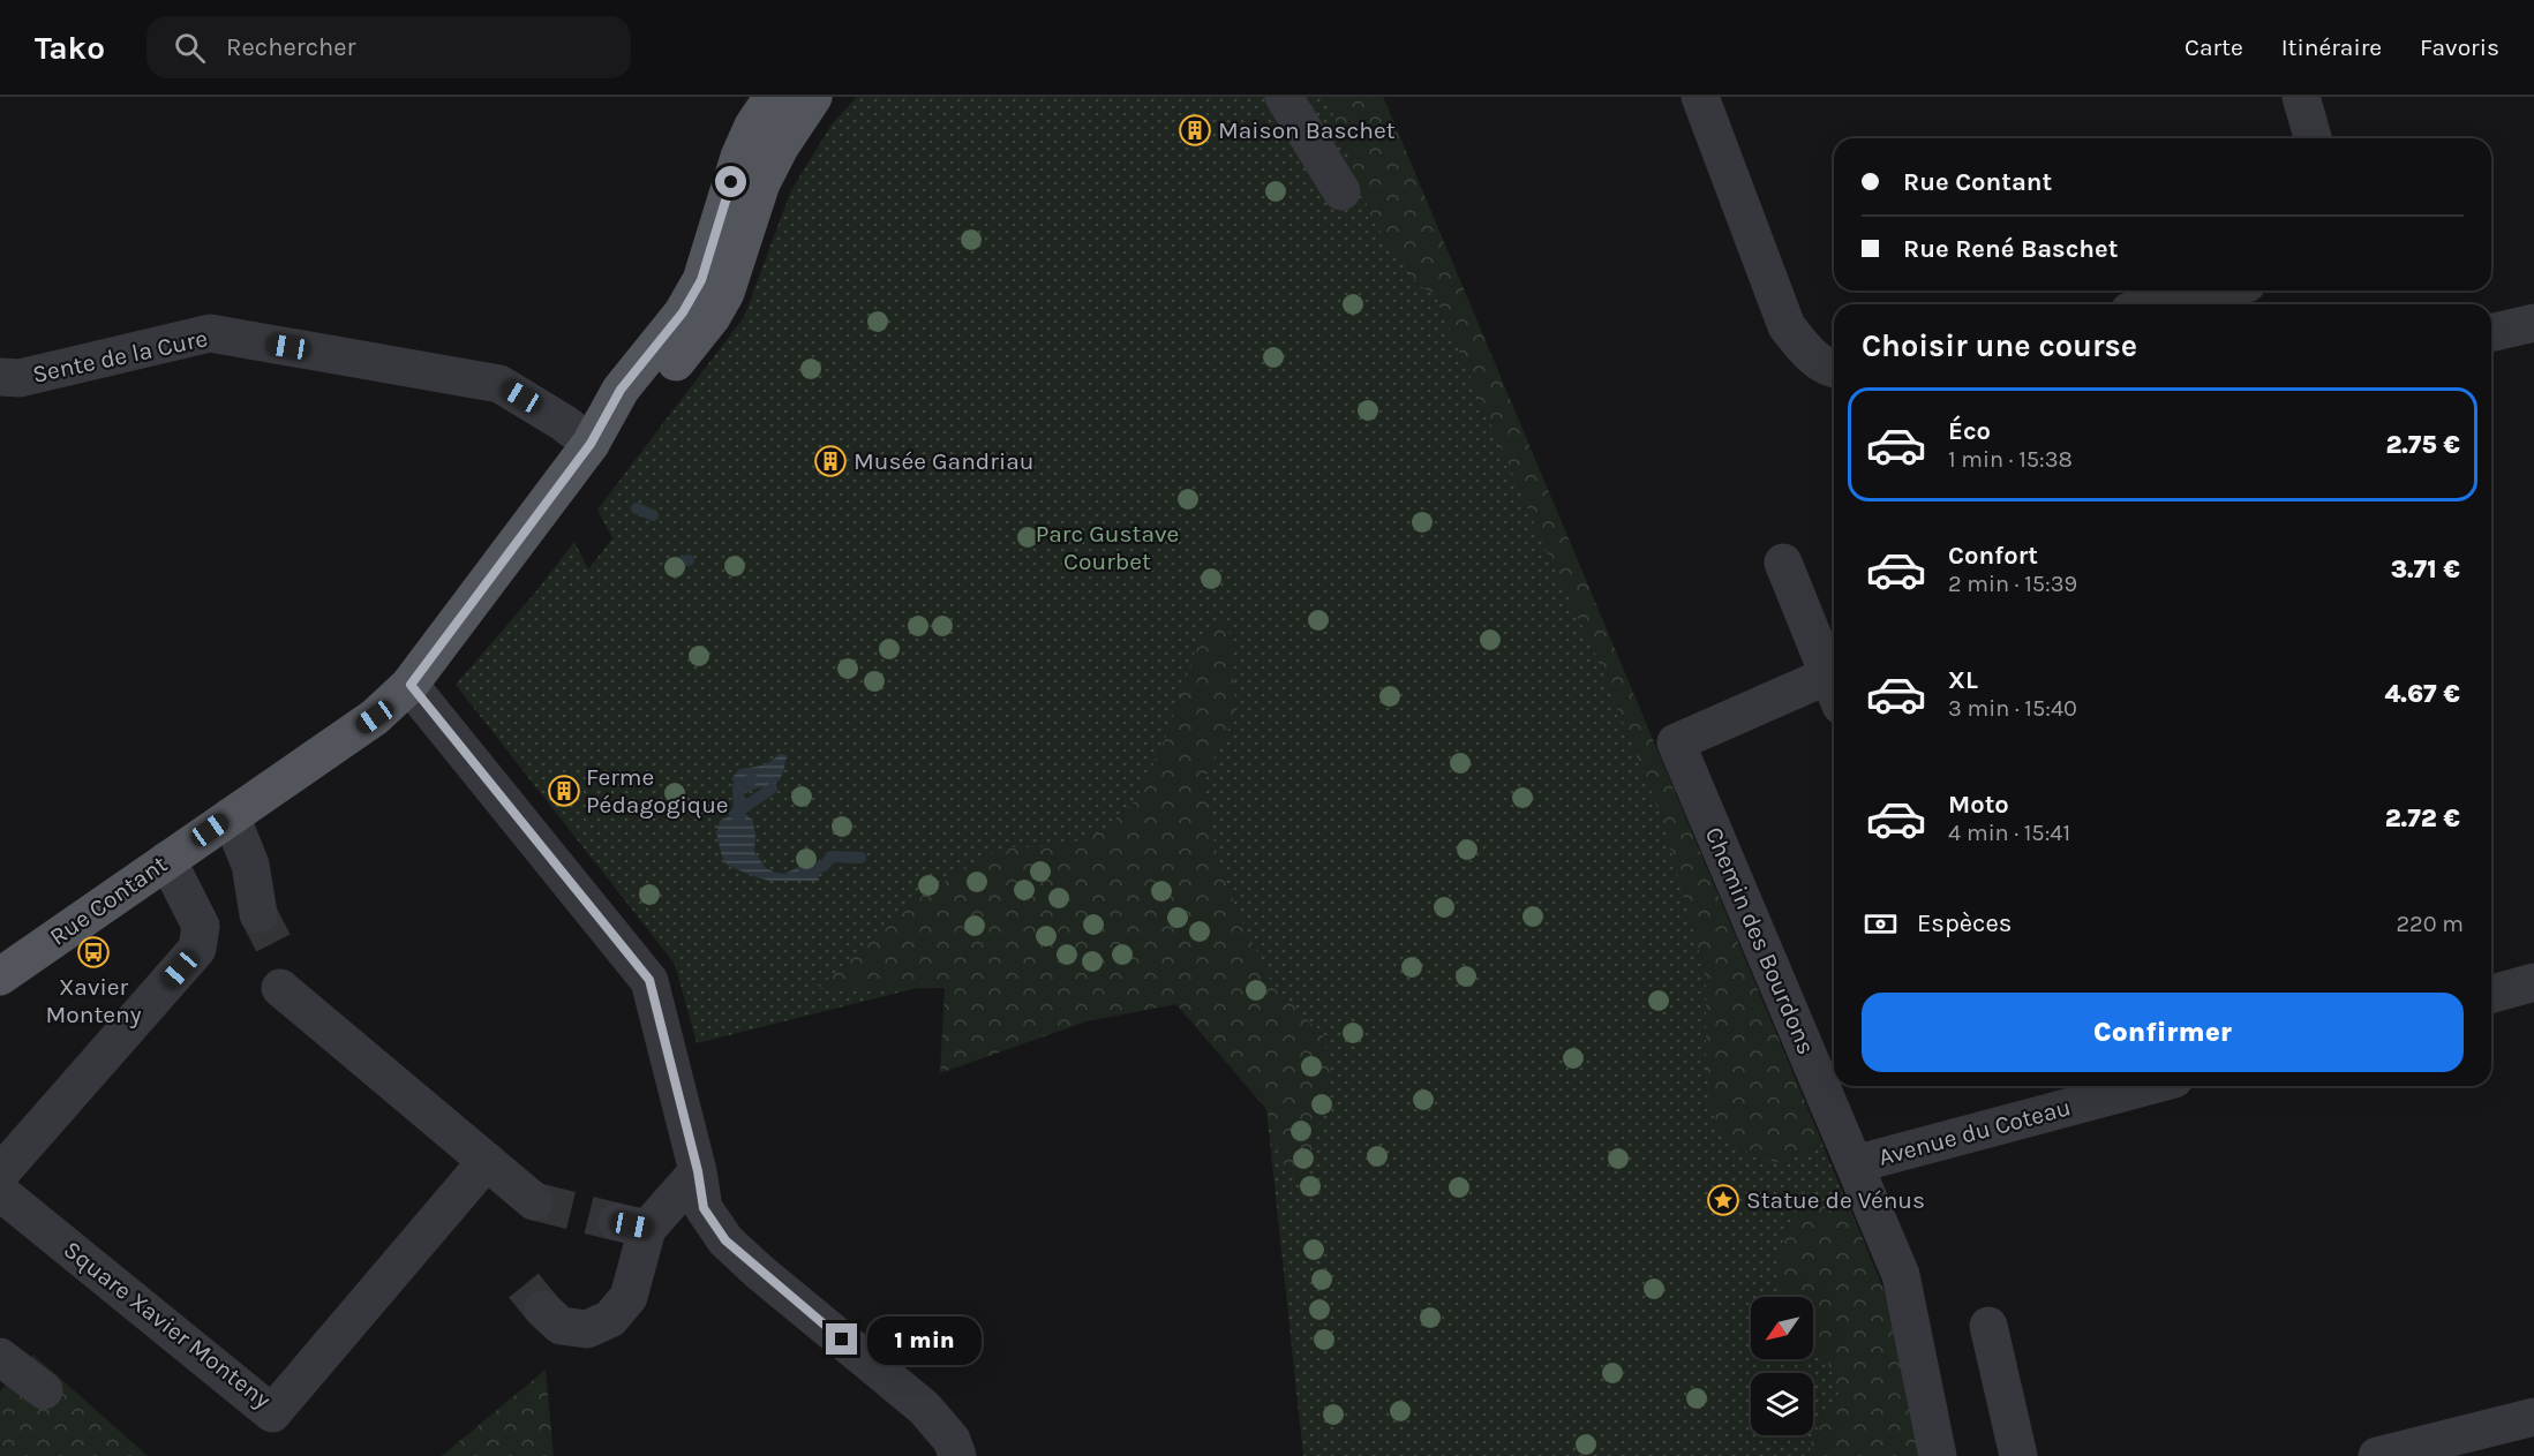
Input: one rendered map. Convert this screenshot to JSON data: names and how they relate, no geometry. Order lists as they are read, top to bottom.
{
  "streets": {
    "main road": ["Rue Contant"],
    "street": [
      "Sente de la Cure",
      "Chemin des Bourdons",
      "Avenue du Coteau",
      "Square Xavier Monteny"
    ]
  },
  "crossings": [
    ["Sente de la Cure", "Rue Contant"],
    ["Chemin des Bourdons", "Avenue du Coteau"]
  ],
  "parks": ["Parc Gustave Courbet"],
  "places": {
    "building": ["Maison Baschet", "Musée Gandriau", "Ferme Pédagogique"],
    "bus stop": ["Xavier Monteny"],
    "place": ["Statue de Vénus"]
  },
  "north": "bottom left",
  "page": {
    "header": "Tako",
    "search": "Rechercher",
    "nav": ["Carte", "Itinéraire", "Favoris"],
    "banner": ["Rue Contant", "Rue René Baschet"],
    "heading": "Choisir une course",
    "list": [
      {
        "name": "Éco",
        "note": "1 min · 15:38",
        "value": "2.75 €"
      },
      {
        "name": "Confort",
        "note": "2 min · 15:39",
        "value": "3.71 €"
      },
      {
        "name": "XL",
        "note": "3 min · 15:40",
        "value": "4.67 €"
      },
      {
        "name": "Moto",
        "note": "4 min · 15:41",
        "value": "2.72 €"
      }
    ],
    "pay": ["Espèces", "220 m"],
    "buttons": "Confirmer",
    "bubble": "1 min"
  }
}
